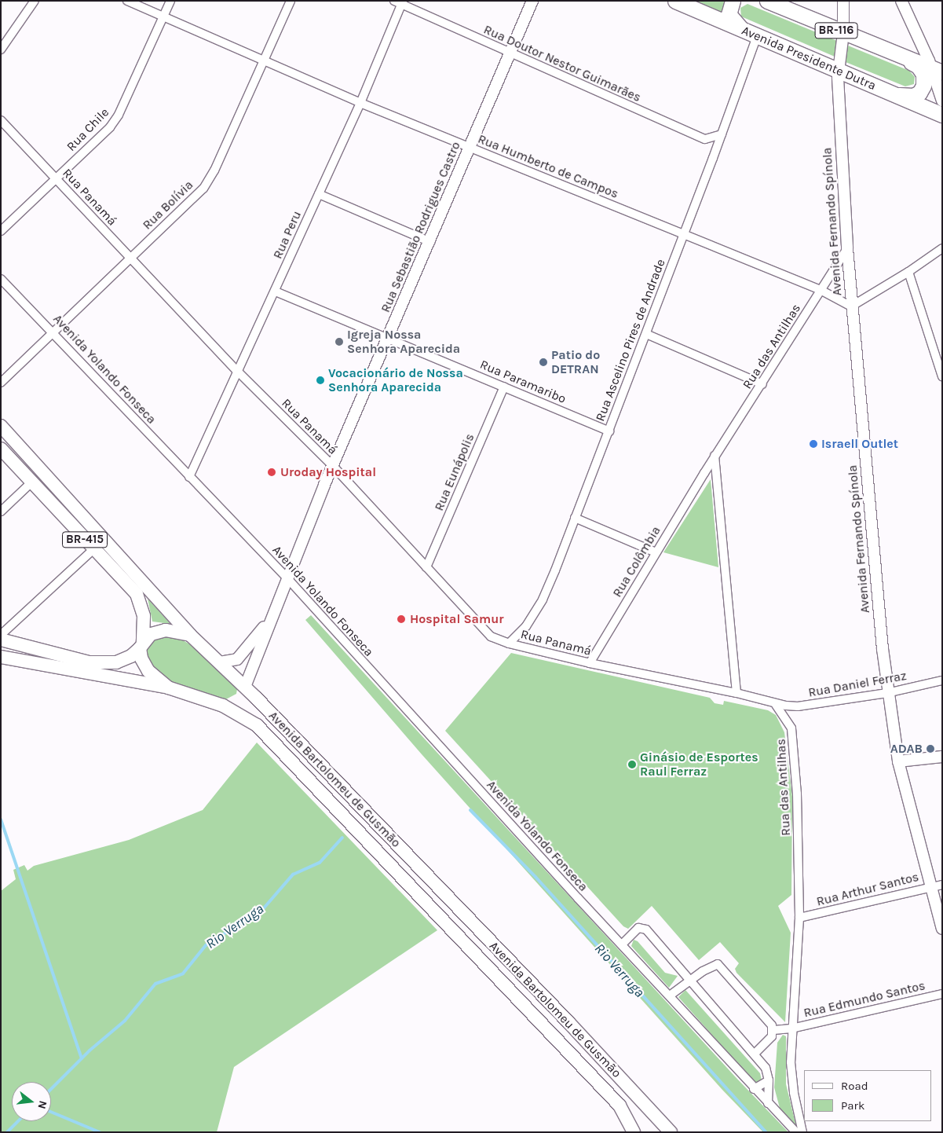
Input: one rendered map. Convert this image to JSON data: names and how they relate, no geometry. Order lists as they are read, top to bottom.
{
  "streets": {
    "highway": ["BR-116", "Avenida Presidente Dutra"],
    "main road": ["BR-415", "Avenida Bartolomeu de Gusmão"],
    "street": [
      "Rua Doutor Nestor Guimarães",
      "Rua Chile",
      "Rua Humberto de Campos",
      "Rua Panamá",
      "Rua Bolívia",
      "Avenida Fernando Spínola",
      "Rua Sebastião Rodrigues Castro",
      "Rua Peru",
      "Rua Ascelino Pires de Andrade",
      "Rua das Antilhas",
      "Avenida Yolando Fonseca",
      "Rua Paramaribo",
      "Rua Eunápolis",
      "Rua Colômbia",
      "Rua Daniel Ferraz",
      "Rua Arthur Santos",
      "Rua Edmundo Santos"
    ]
  },
  "crossings": [
    ["BR-116", "Avenida Fernando Spínola"],
    ["Avenida Presidente Dutra", "Avenida Fernando Spínola"],
    ["Avenida Presidente Dutra", "Rua Ascelino Pires de Andrade"],
    ["Rua Doutor Nestor Guimarães", "Rua Sebastião Rodrigues Castro"],
    ["Rua Doutor Nestor Guimarães", "Rua Peru"],
    ["Rua Doutor Nestor Guimarães", "Rua Ascelino Pires de Andrade"],
    ["Rua Chile", "Rua Humberto de Campos"],
    ["Rua Chile", "Rua Panamá"],
    ["Rua Humberto de Campos", "Rua Bolívia"],
    ["Rua Humberto de Campos", "Avenida Fernando Spínola"],
    ["Rua Humberto de Campos", "Rua Sebastião Rodrigues Castro"],
    ["Rua Humberto de Campos", "Rua Peru"],
    ["Rua Humberto de Campos", "Rua Ascelino Pires de Andrade"],
    ["Rua Humberto de Campos", "Rua das Antilhas"],
    ["Rua Panamá", "Rua Bolívia"],
    ["Rua Panamá", "Rua Sebastião Rodrigues Castro"],
    ["Rua Panamá", "Rua Peru"],
    ["Rua Panamá", "Rua Ascelino Pires de Andrade"],
    ["Rua Panamá", "Rua Eunápolis"],
    ["Rua Panamá", "Rua Colômbia"],
    ["Rua Bolívia", "Avenida Yolando Fonseca"],
    ["Avenida Fernando Spínola", "Rua das Antilhas"],
    ["Avenida Fernando Spínola", "Rua Daniel Ferraz"],
    ["Avenida Fernando Spínola", "Rua Arthur Santos"],
    ["Rua Sebastião Rodrigues Castro", "Avenida Yolando Fonseca"],
    ["Rua Sebastião Rodrigues Castro", "Rua Paramaribo"],
    ["Rua Sebastião Rodrigues Castro", "Avenida Bartolomeu de Gusmão"],
    ["Rua Peru", "Avenida Yolando Fonseca"],
    ["Rua Peru", "Rua Paramaribo"],
    ["Rua Ascelino Pires de Andrade", "Rua Paramaribo"],
    ["Rua das Antilhas", "Rua Colômbia"],
    ["Rua das Antilhas", "Rua Daniel Ferraz"],
    ["Rua das Antilhas", "Rua Arthur Santos"],
    ["Rua das Antilhas", "Rua Edmundo Santos"],
    ["Rua Paramaribo", "Rua Eunápolis"]
  ],
  "water": ["Rio Verruga"],
  "places": [
    "Igreja Nossa Senhora Aparecida",
    "Patio do DETRAN",
    "Vocacionário de Nossa Senhora Aparecida",
    "Israell Outlet",
    "Uroday Hospital",
    "Hospital Samur",
    "ADAB",
    "Ginásio de Esportes Raul Ferraz"
  ],
  "legend": ["Road", "Park"],
  "north": "right"
}
